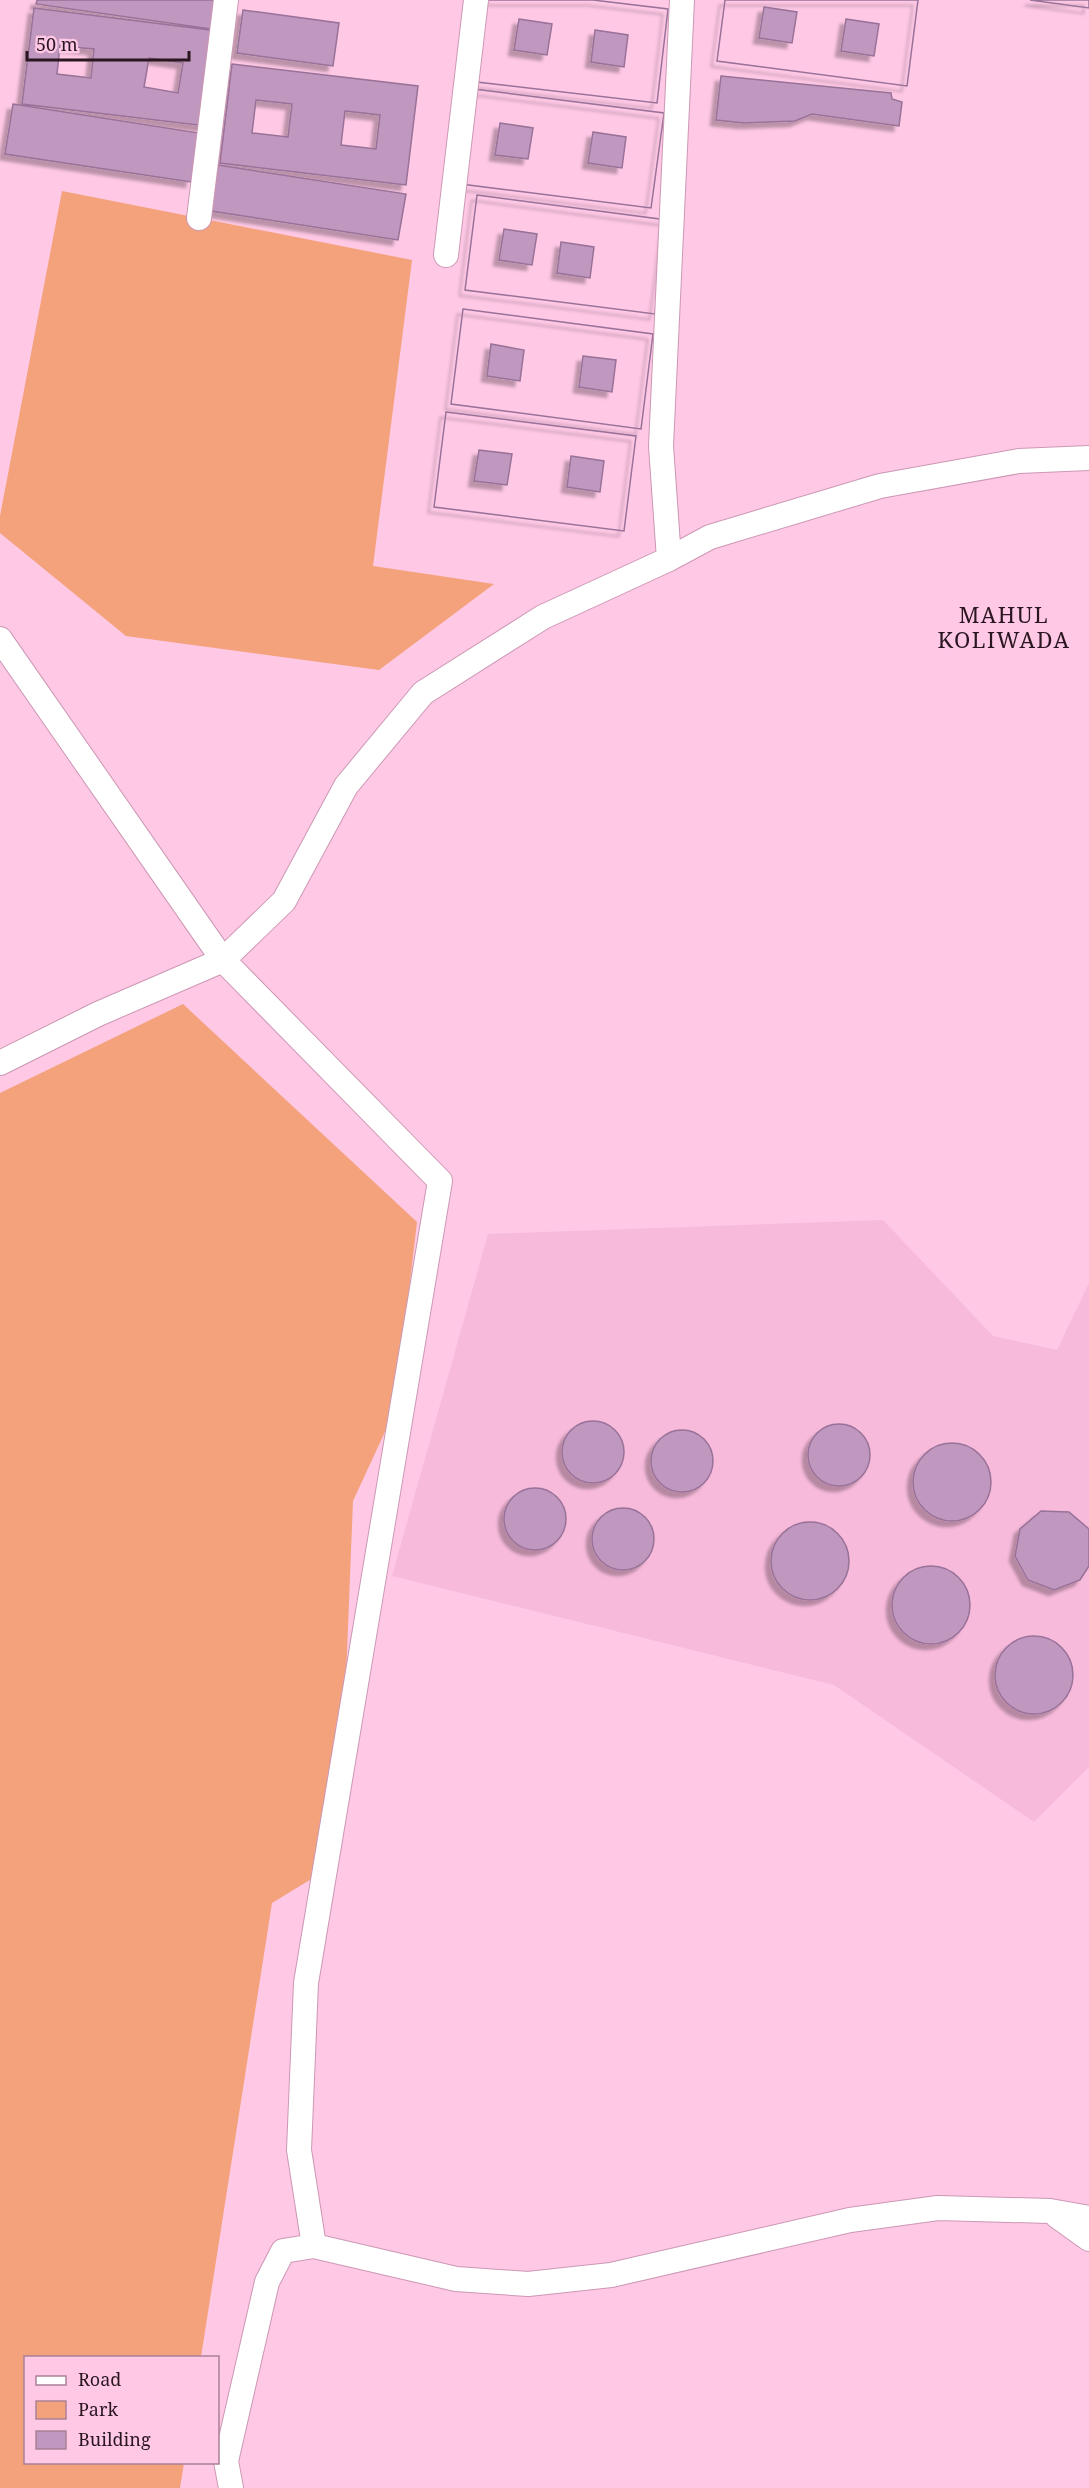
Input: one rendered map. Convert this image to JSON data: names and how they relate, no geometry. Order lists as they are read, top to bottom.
{
  "districts": ["MAHUL KOLIWADA"],
  "legend": ["Road", "Park", "Building"],
  "scale_bar": "50 m"
}
